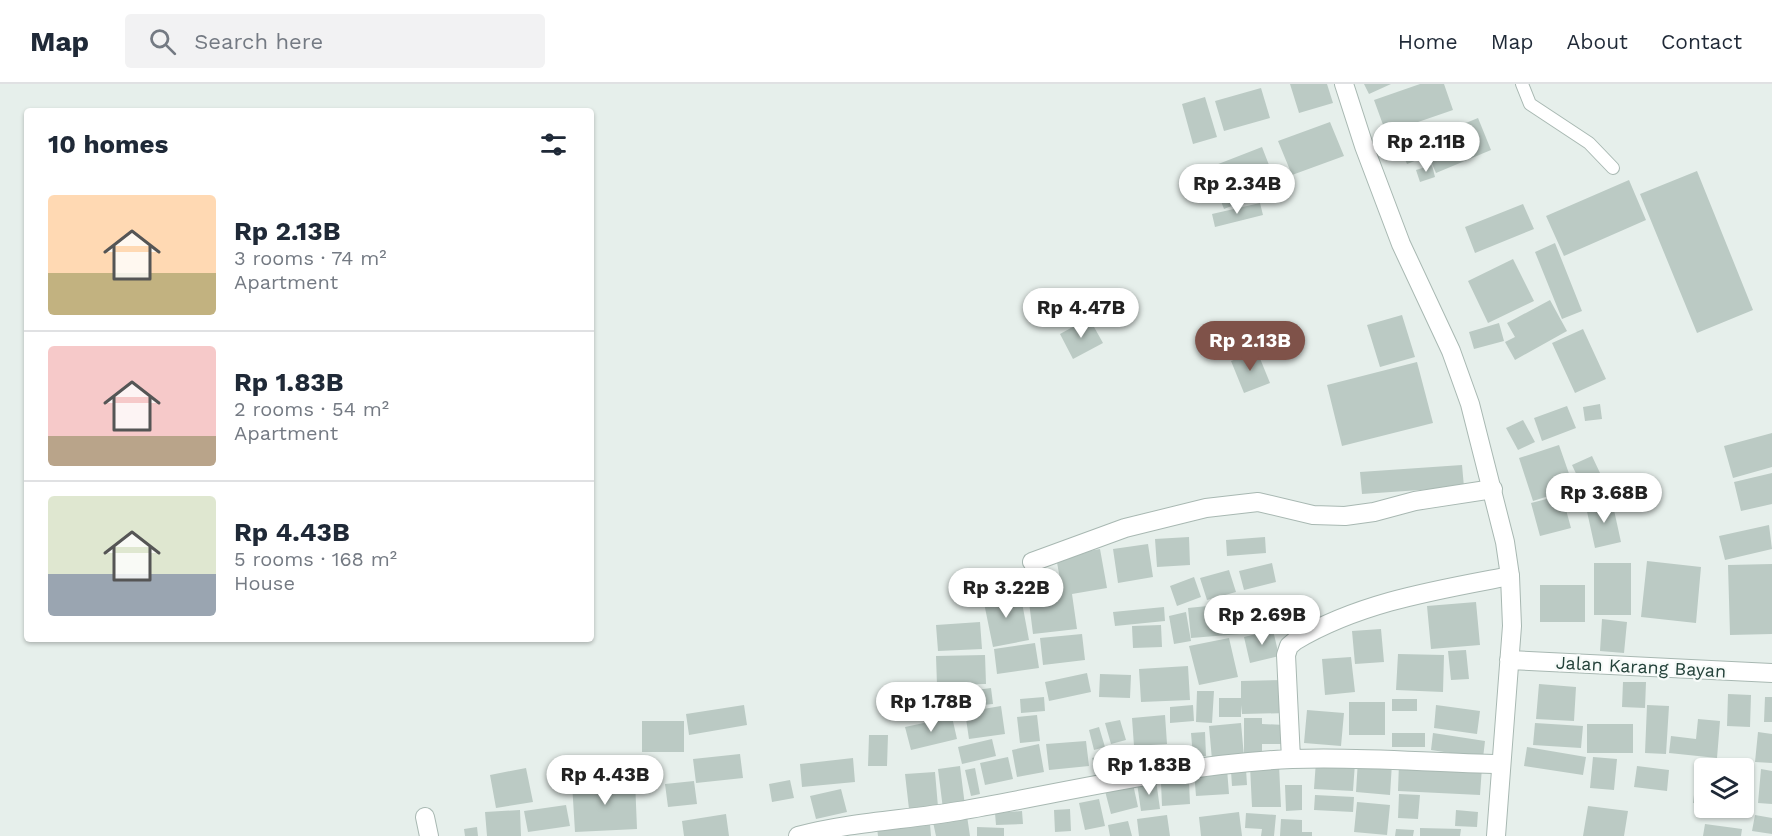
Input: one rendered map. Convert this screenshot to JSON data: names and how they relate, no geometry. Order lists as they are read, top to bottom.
{
  "streets": {
    "street": ["Jalan Karang Bayan"]
  },
  "page": {
    "header": "Map",
    "search": "Search here",
    "nav": [
      "Home",
      "Map",
      "About",
      "Contact"
    ],
    "heading": "10 homes",
    "price": [
      "Rp 2.11B",
      "Rp 2.34B",
      "Rp 4.47B",
      "Rp 2.13B",
      "Rp 3.68B",
      "Rp 3.22B",
      "Rp 2.69B",
      "Rp 1.78B",
      "Rp 1.83B",
      "Rp 4.43B"
    ],
    "list": [
      {
        "name": "Rp 2.13B",
        "note": "3 rooms · 74 m² · Apartment"
      },
      {
        "name": "Rp 1.83B",
        "note": "2 rooms · 54 m² · Apartment"
      },
      {
        "name": "Rp 4.43B",
        "note": "5 rooms · 168 m² · House"
      }
    ]
  }
}
